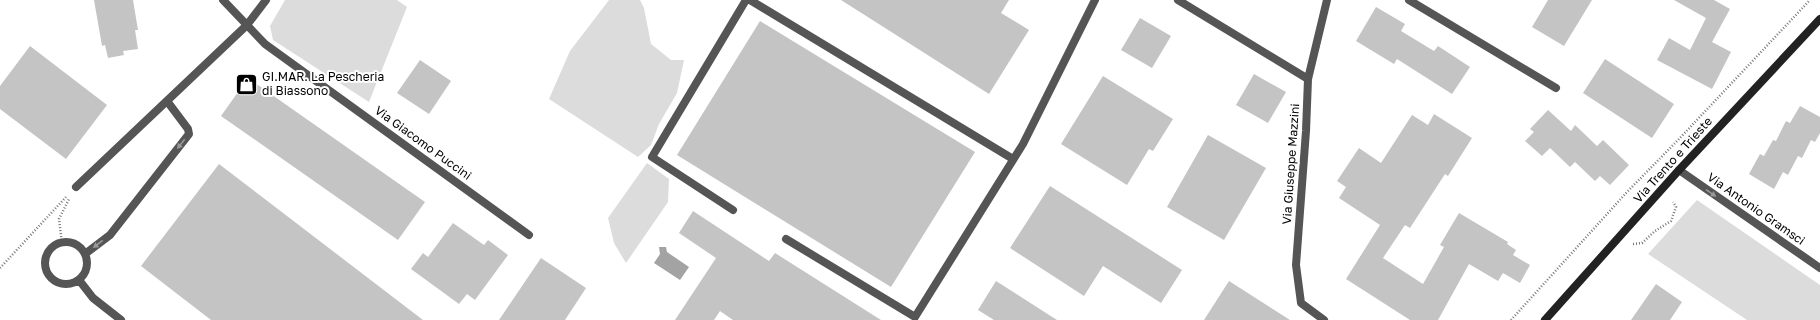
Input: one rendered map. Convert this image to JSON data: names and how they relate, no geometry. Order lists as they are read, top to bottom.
{
  "streets": {
    "street": [
      "Via Giacomo Puccini",
      "Via Trento e Trieste",
      "Via Giuseppe Mazzini",
      "Via Antonio Gramsci"
    ]
  },
  "crossings": [
    ["Via Trento e Trieste", "Via Antonio Gramsci"]
  ],
  "one_way": ["Via Antonio Gramsci"],
  "places": {
    "shop": ["GI.MAR. La Pescheria di Biassono"]
  }
}
